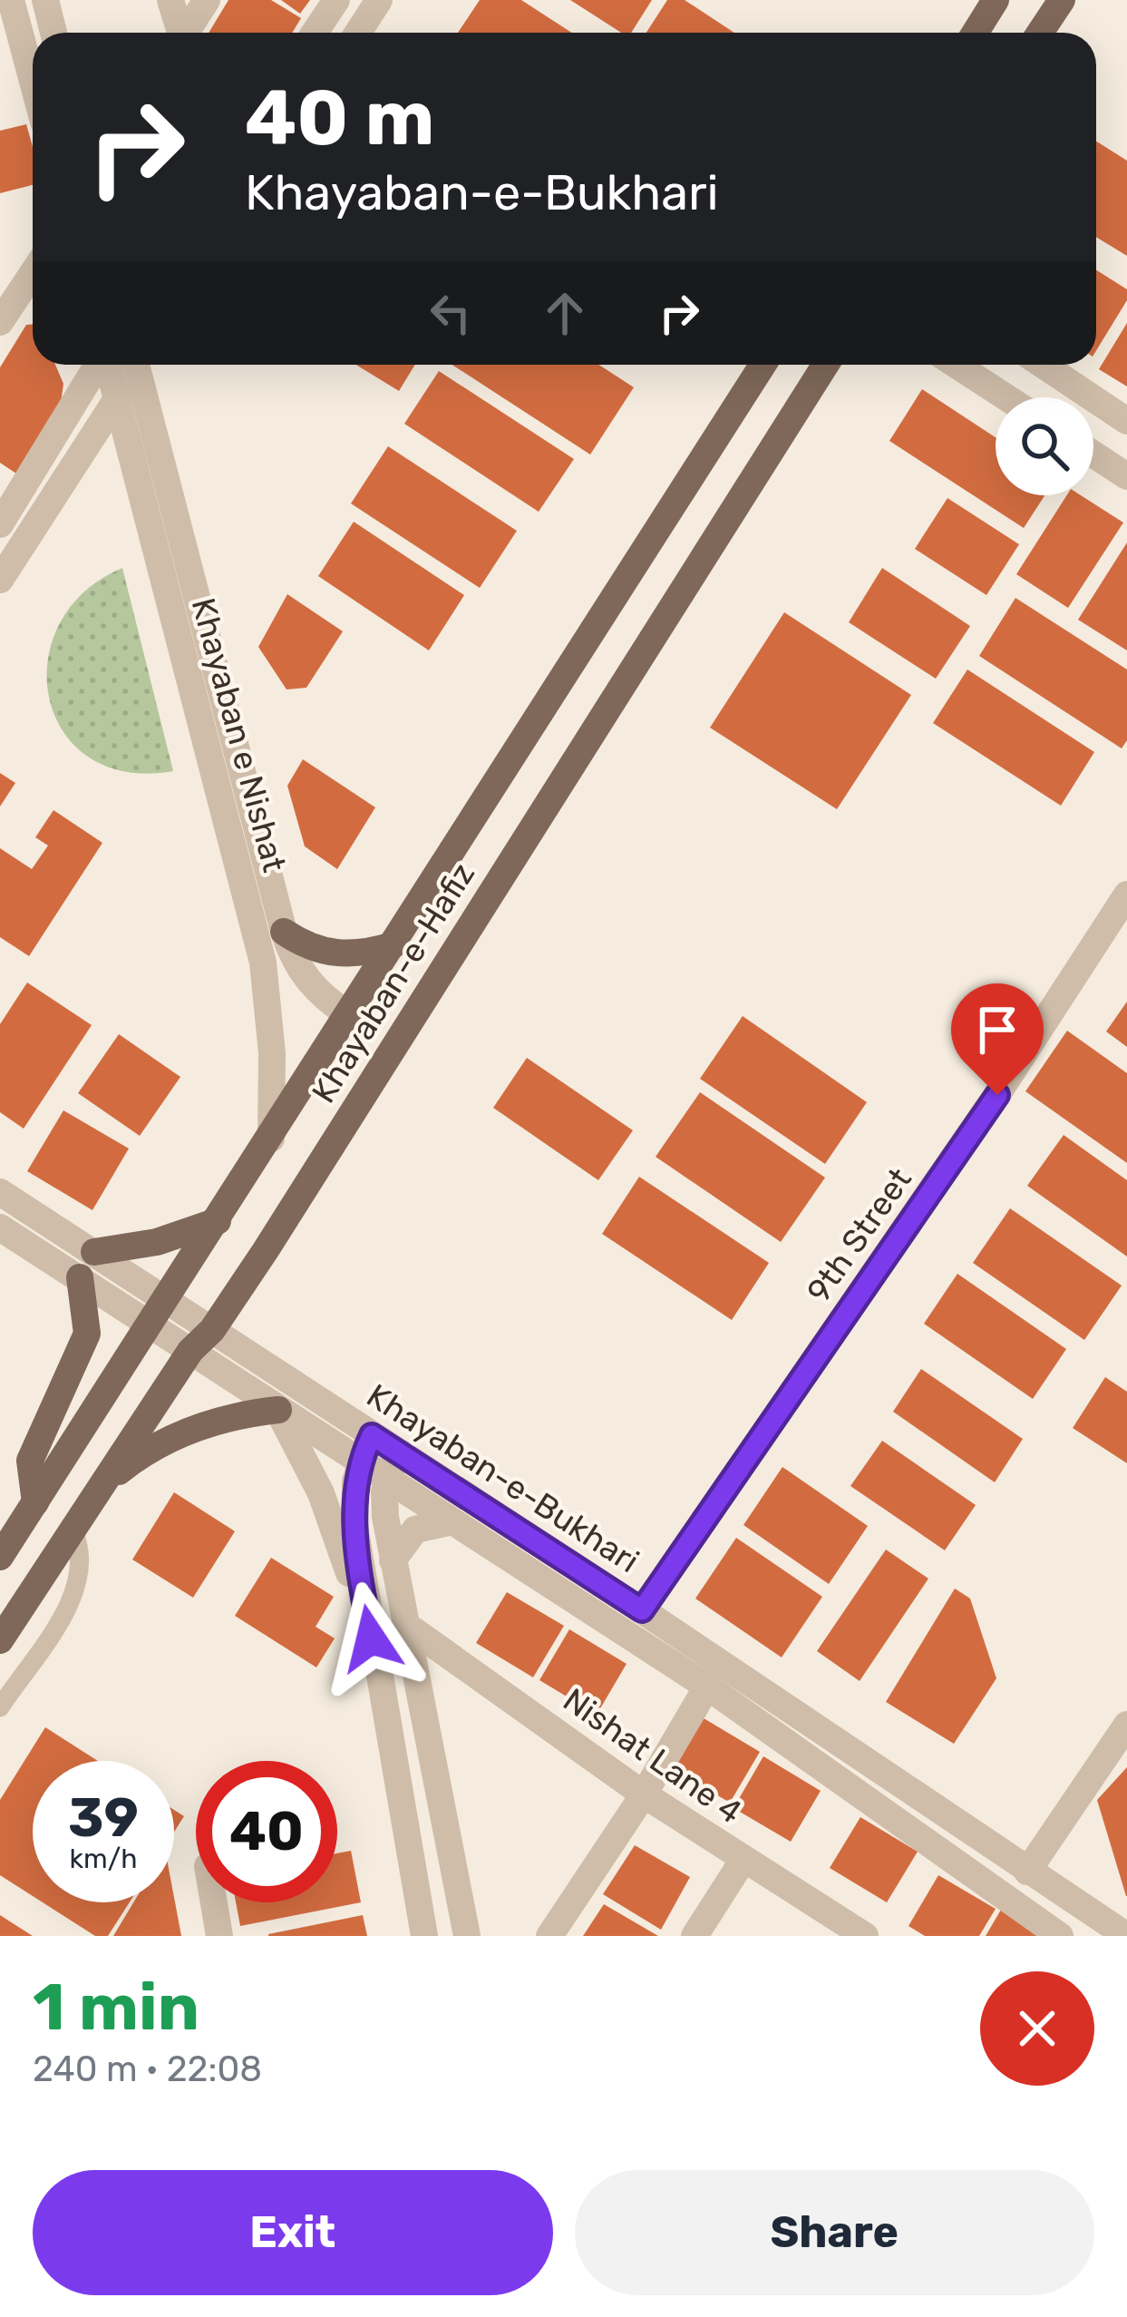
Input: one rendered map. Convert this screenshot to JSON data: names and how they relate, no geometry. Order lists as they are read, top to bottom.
{
  "streets": {
    "main road": ["Khayaban-e-Hafiz"],
    "street": [
      "Khayaban e Nishat",
      "9th Street",
      "Khayaban-e-Bukhari",
      "Nishat Lane 4"
    ]
  },
  "crossings": [
    ["Khayaban e Nishat", "Khayaban-e-Hafiz"],
    ["Khayaban-e-Hafiz", "Khayaban-e-Bukhari"],
    ["9th Street", "Khayaban-e-Bukhari"]
  ],
  "page": {
    "turn": ["40 m", "Khayaban-e-Bukhari"],
    "speed": "39 km/h",
    "limit": "40",
    "heading": ["1 min", "240 m · 22:08"],
    "buttons": ["Exit", "Share"]
  }
}
